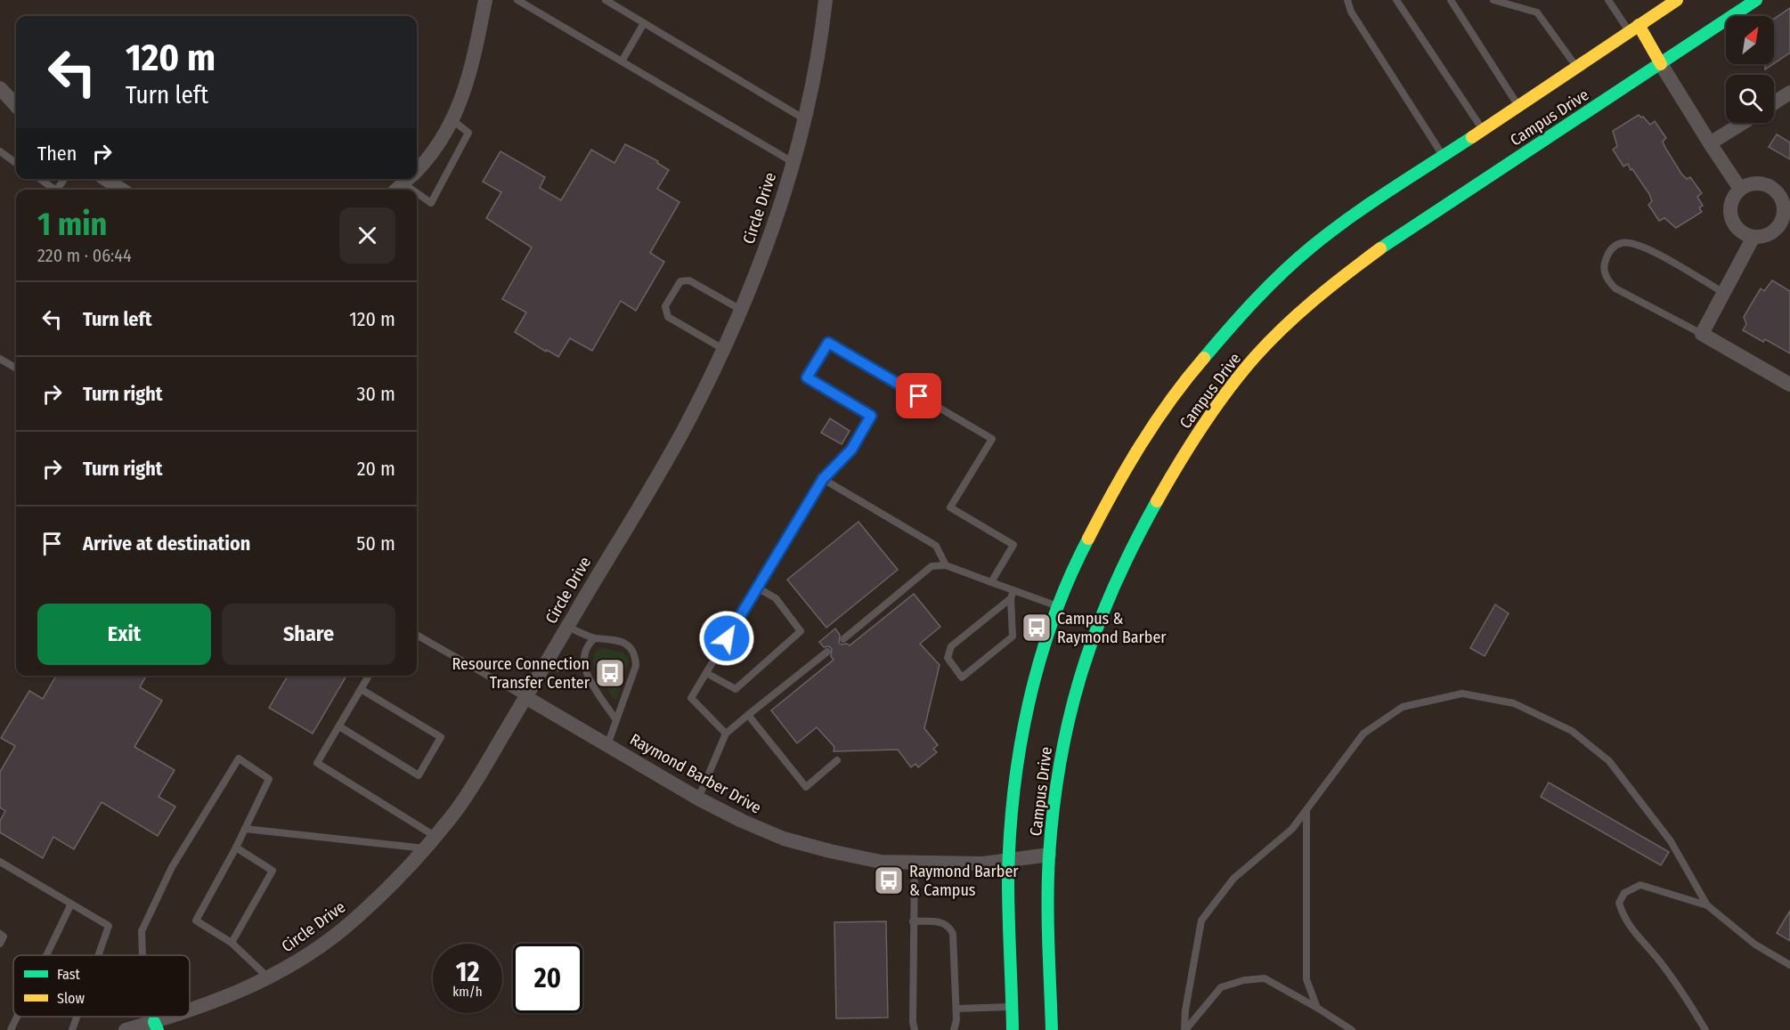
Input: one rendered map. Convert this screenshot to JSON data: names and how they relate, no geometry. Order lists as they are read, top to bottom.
{
  "streets": {
    "main road": ["Campus Drive"],
    "street": ["Circle Drive", "Raymond Barber Drive"]
  },
  "crossings": [
    ["Campus Drive", "Raymond Barber Drive"],
    ["Circle Drive", "Raymond Barber Drive"]
  ],
  "places": {
    "bus stop": ["Campus & Raymond Barber", "Resource Connection Transfer Center", "Raymond Barber & Campus"]
  },
  "legend": ["Fast", "Slow"],
  "north": "top right",
  "page": {
    "turn": ["120 m", "Turn left"],
    "then": "Then",
    "heading": ["1 min", "220 m · 06:44"],
    "list": [
      {
        "name": "Turn left",
        "value": "120 m"
      },
      {
        "name": "Turn right",
        "value": "30 m"
      },
      {
        "name": "Turn right",
        "value": "20 m"
      },
      {
        "name": "Arrive at destination",
        "value": "50 m"
      }
    ],
    "buttons": ["Exit", "Share"],
    "speed": "12 km/h",
    "limit": "20"
  }
}
